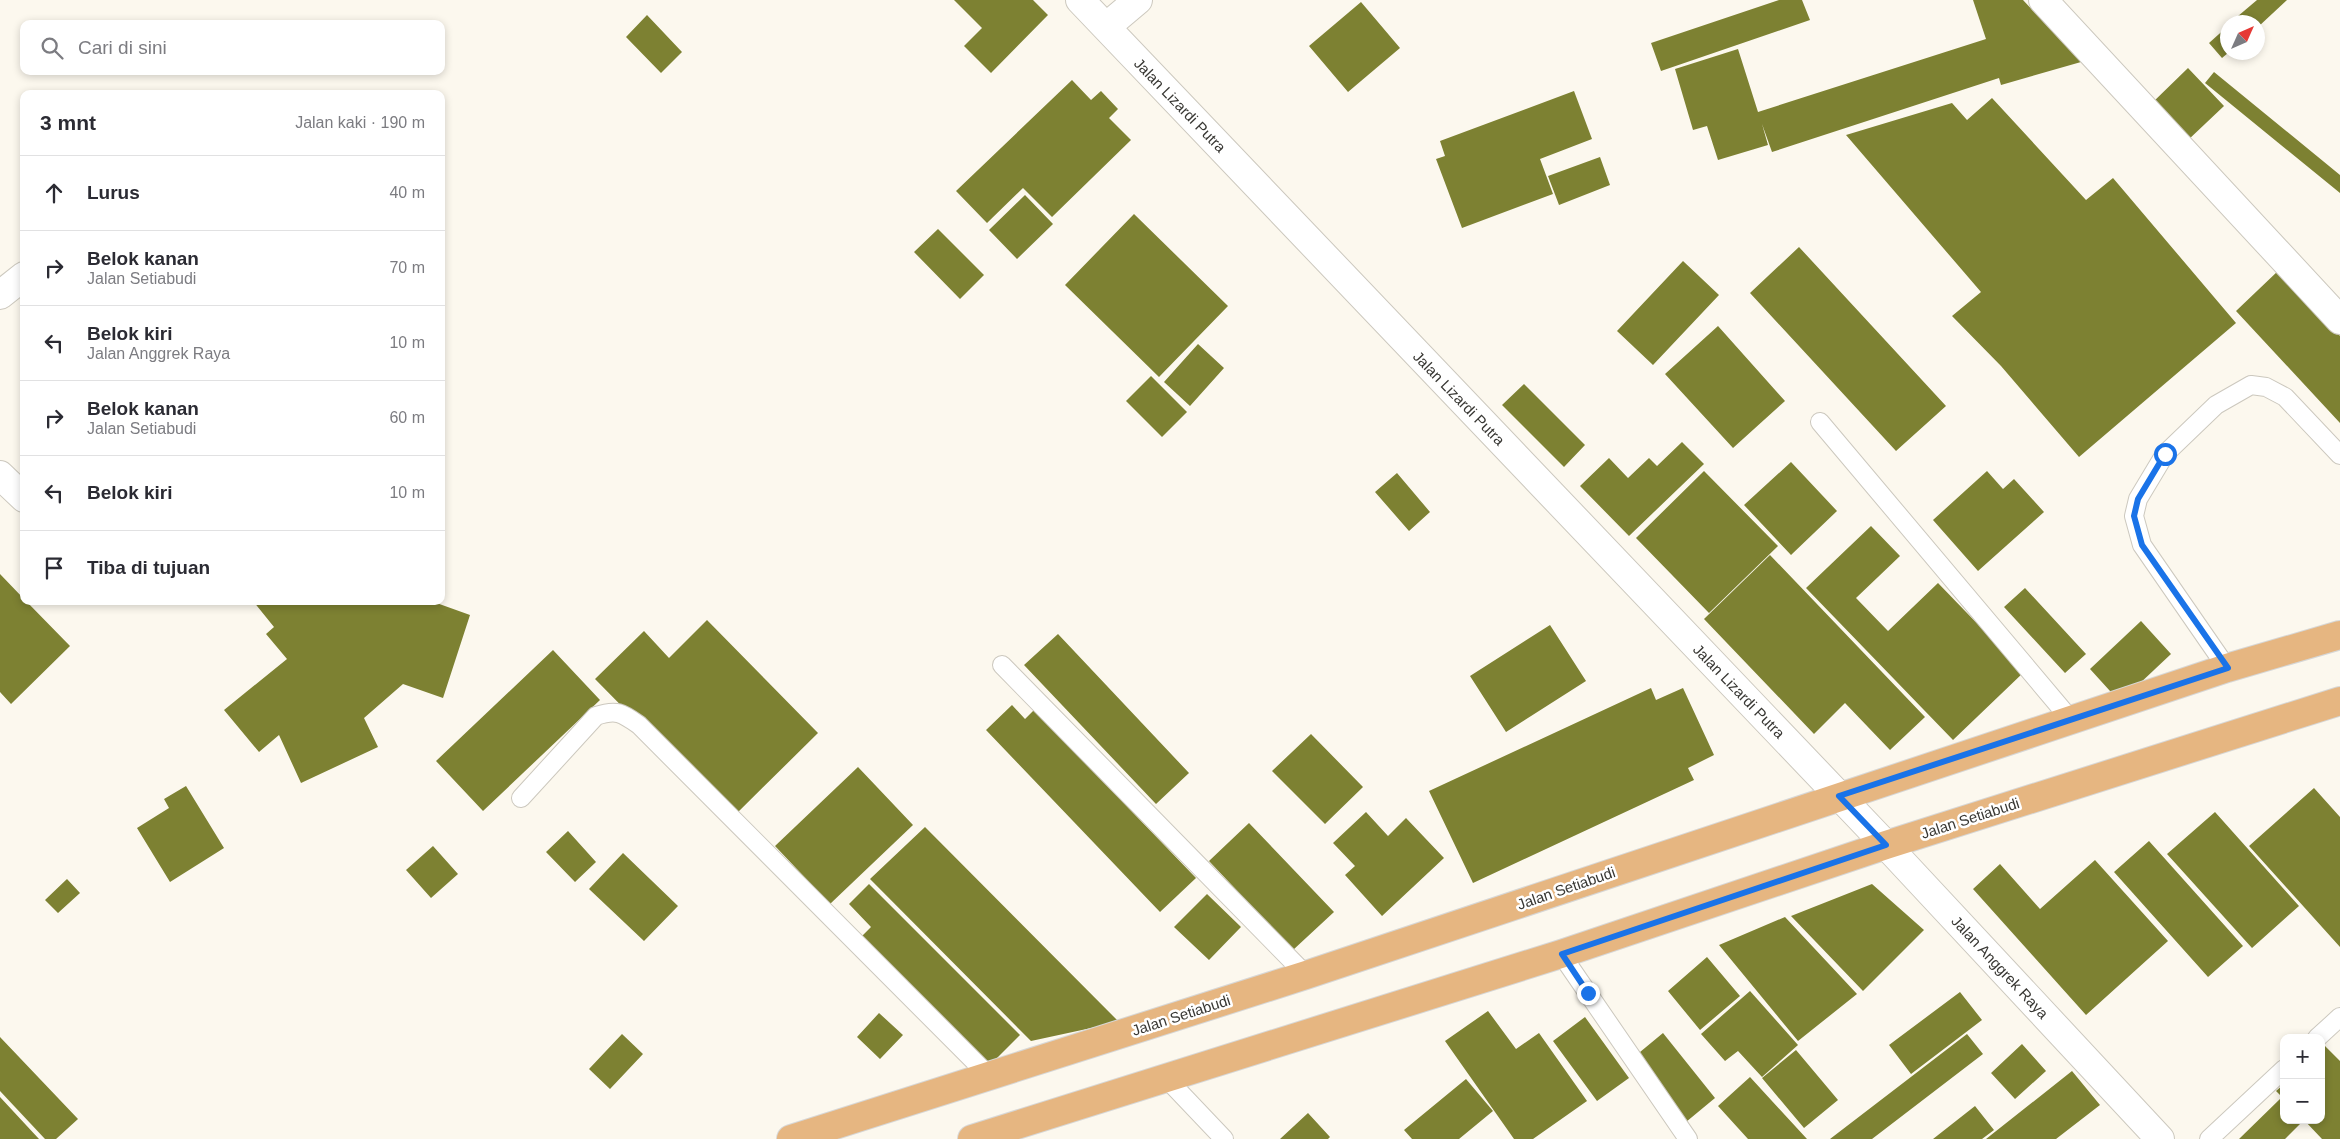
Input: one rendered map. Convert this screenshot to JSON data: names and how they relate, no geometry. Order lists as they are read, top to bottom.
{
  "streets": {
    "main road": ["Jalan Setiabudi"],
    "street": ["Jalan Lizardi Putra", "Jalan Anggrek Raya"]
  },
  "crossings": [
    ["Jalan Lizardi Putra", "Jalan Setiabudi"],
    ["Jalan Lizardi Putra", "Jalan Anggrek Raya"],
    ["Jalan Setiabudi", "Jalan Anggrek Raya"]
  ],
  "north": "top right",
  "page": {
    "search": "Cari di sini",
    "heading": ["3 mnt", "Jalan kaki · 190 m"],
    "list": [
      ["Lurus", "40 m"],
      ["Belok kanan", "Jalan Setiabudi", "70 m"],
      ["Belok kiri", "Jalan Anggrek Raya", "10 m"],
      ["Belok kanan", "Jalan Setiabudi", "60 m"],
      ["Belok kiri", "10 m"],
      "Tiba di tujuan"
    ],
    "map_buttons": ["+", "−"]
  }
}
